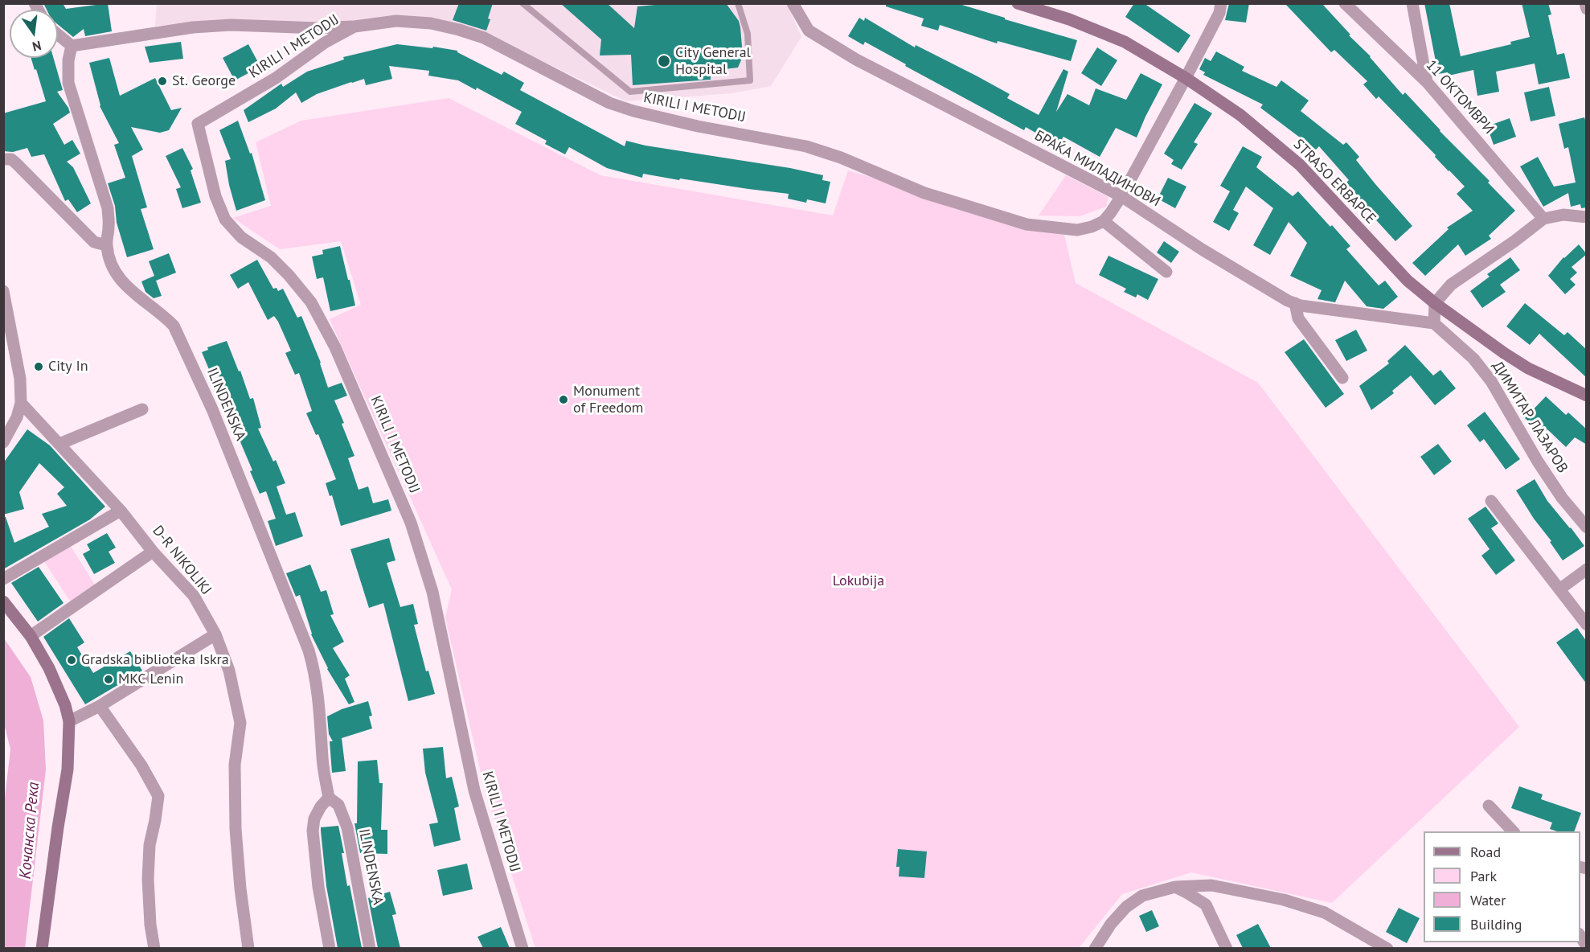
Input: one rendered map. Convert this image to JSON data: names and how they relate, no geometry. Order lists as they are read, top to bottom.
{
  "streets": {
    "main road": ["STRASO ERBAPCE"],
    "street": [
      "KIRILI I METODIJ",
      "11 ОКТОМВРИ",
      "БРАЌА МИЛАДИНОВИ",
      "ILINDENSKA",
      "ДИМИТАР ЛАЗАРОВ",
      "D-R NIKOLIKJ"
    ]
  },
  "crossings": [
    ["БРАЌА МИЛАДИНОВИ", "ДИМИТАР ЛАЗАРОВ"]
  ],
  "water": ["Кочанска Река"],
  "parks": ["Lokubija"],
  "places": [
    "City General Hospital",
    "St. George",
    "City In",
    "Monument of Freedom",
    "Gradska biblioteka Iskra",
    "MKC Lenin"
  ],
  "legend": [
    "Road",
    "Park",
    "Water",
    "Building"
  ],
  "north": "bottom"
}
